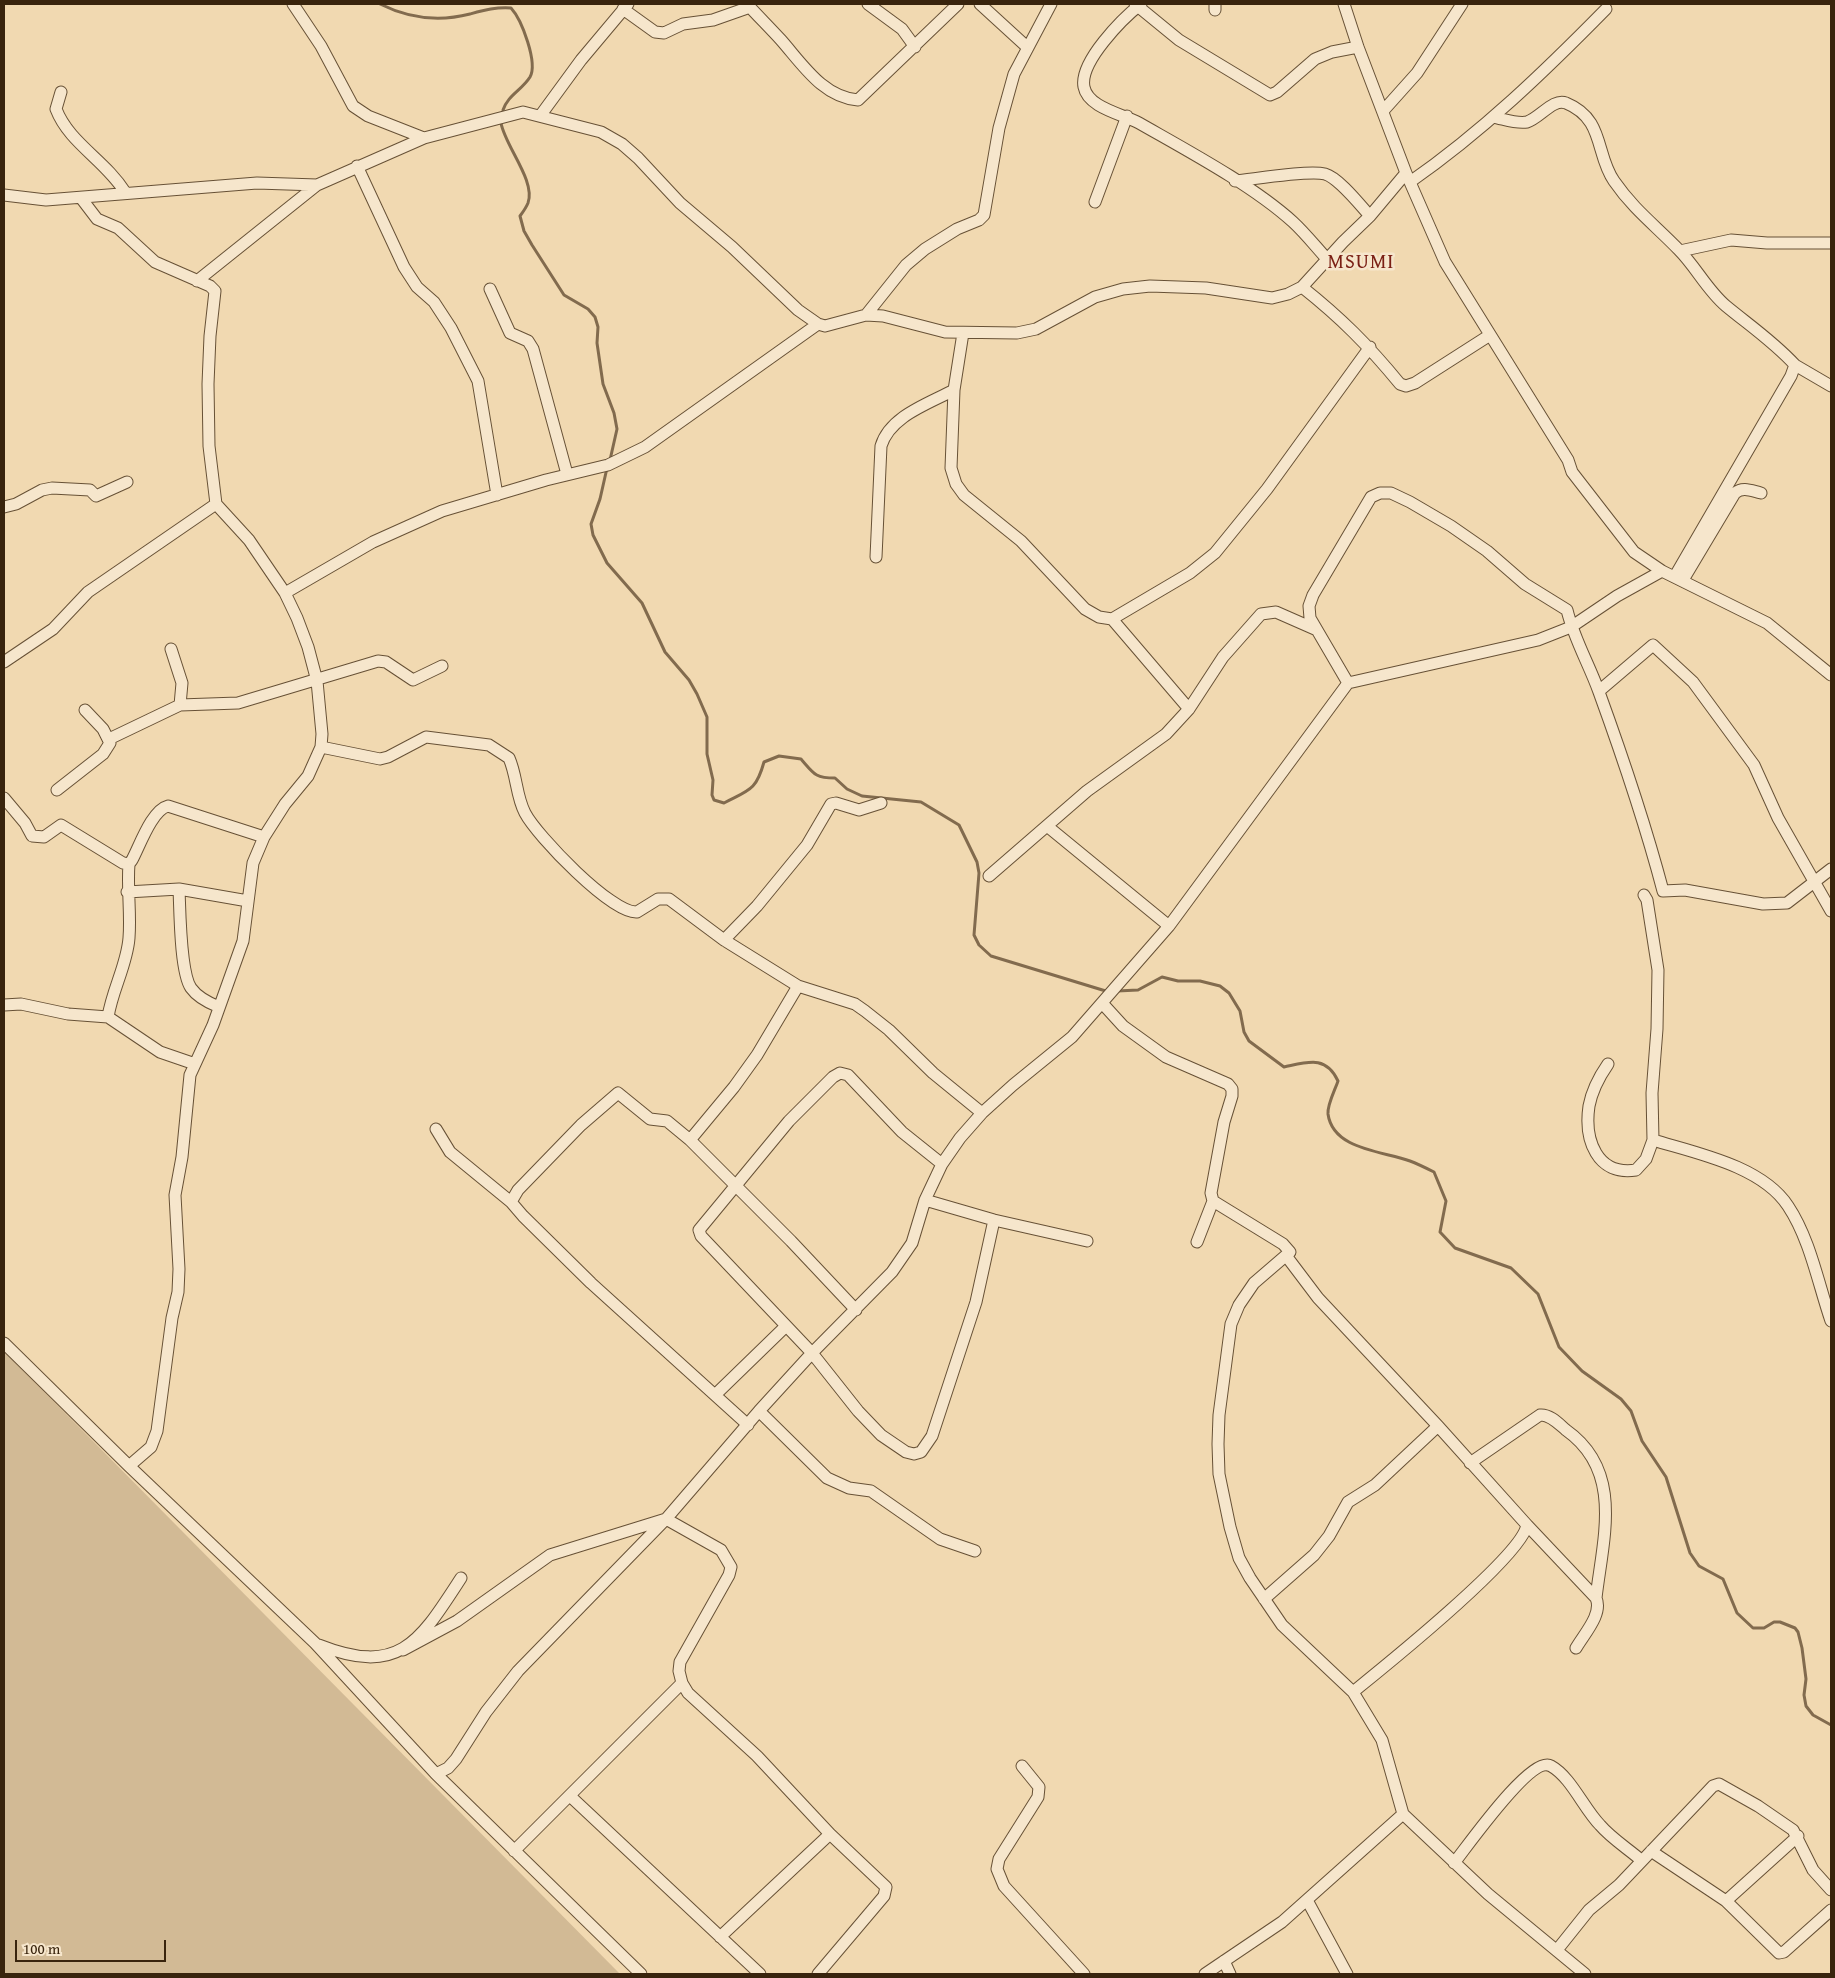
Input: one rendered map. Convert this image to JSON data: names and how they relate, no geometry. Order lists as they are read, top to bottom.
{
  "districts": ["MSUMI"],
  "scale_bar": "100 m"
}
